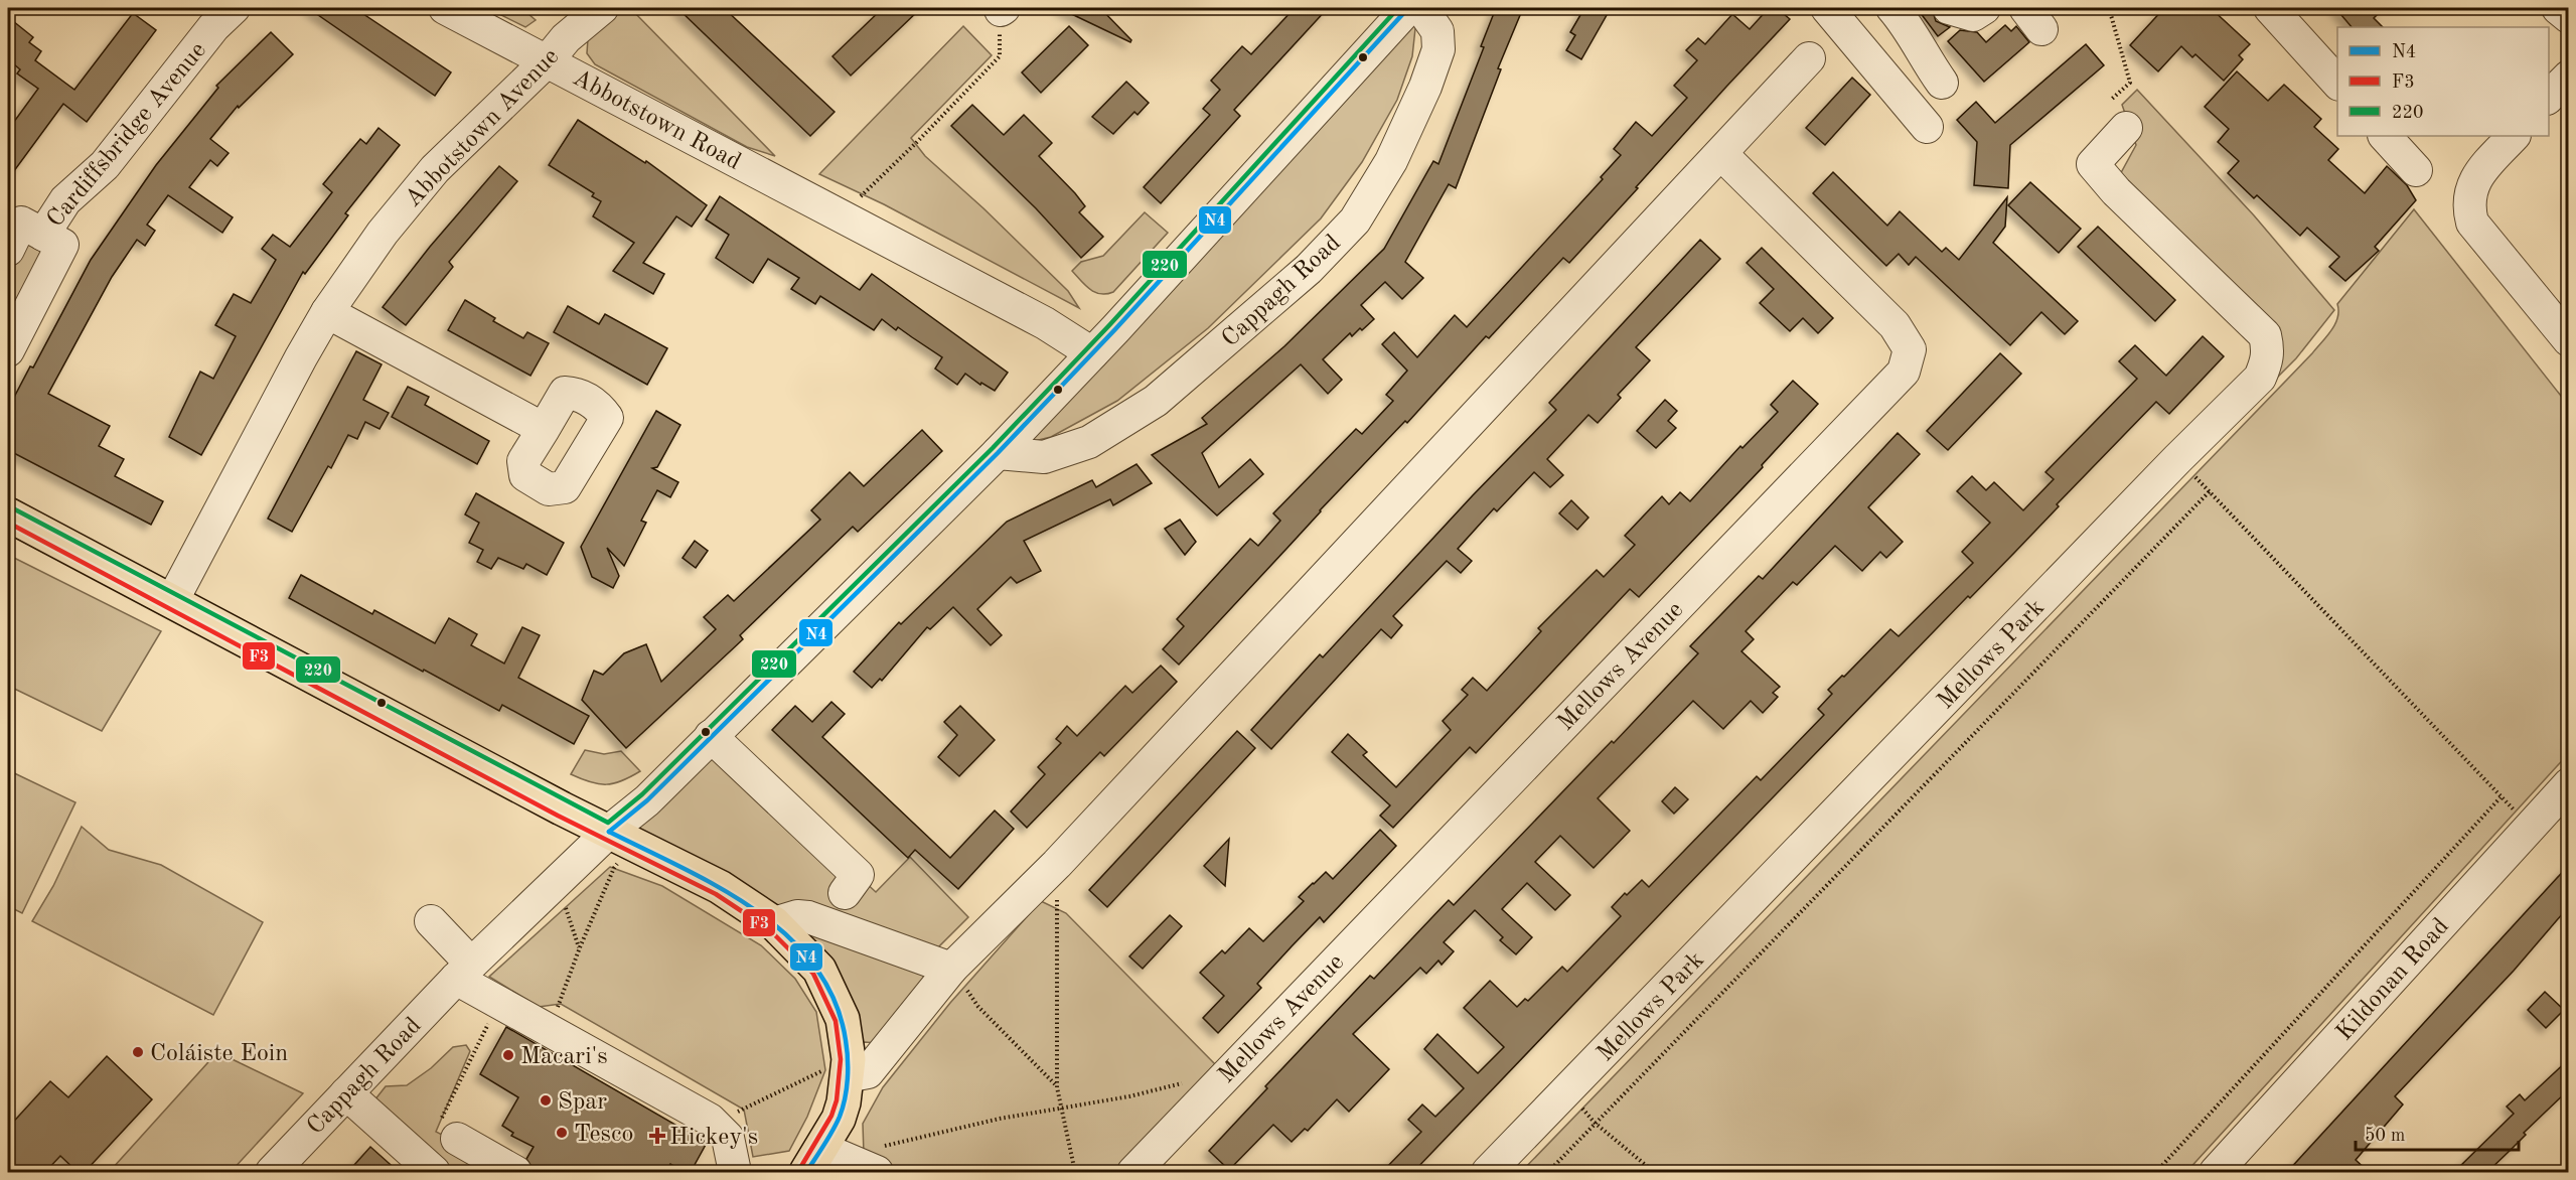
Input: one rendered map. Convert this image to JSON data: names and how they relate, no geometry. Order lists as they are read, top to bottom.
{
  "streets": {
    "street": [
      "Abbotstown Road",
      "Abbotstown Avenue",
      "Cardiffsbridge Avenue",
      "Cappagh Road",
      "Mellows Park",
      "Mellows Avenue",
      "Kildonan Road"
    ]
  },
  "crossings": [
    ["Abbotstown Road", "Abbotstown Avenue"],
    ["Abbotstown Road", "Cappagh Road"]
  ],
  "places": {
    "other": [
      "Coláiste Eoin",
      "Macari's",
      "Spar",
      "Tesco"
    ],
    "health": ["Hickey's"]
  },
  "lines": ["transit line N4", "transit line 220", "transit line F3"],
  "legend": ["N4", "F3", "220"],
  "scale_bar": "50 m"
}
